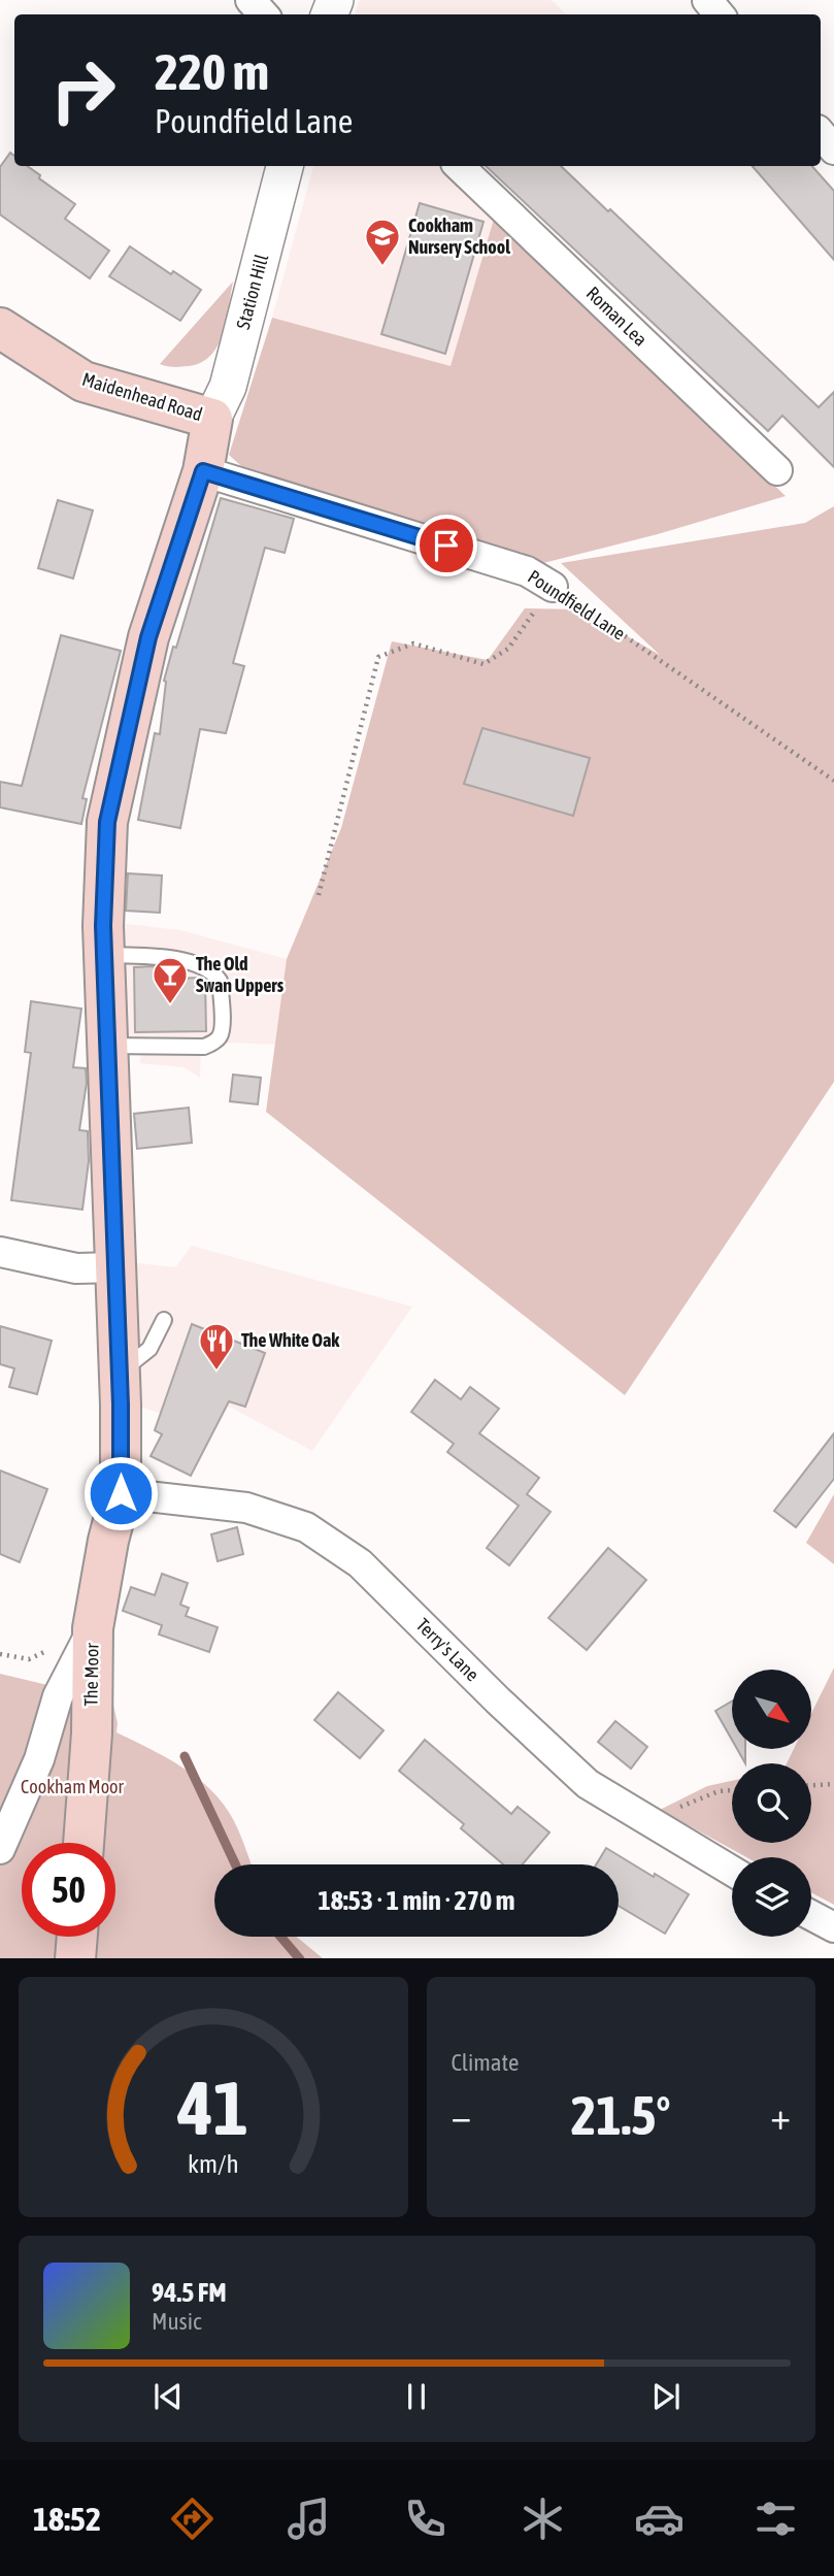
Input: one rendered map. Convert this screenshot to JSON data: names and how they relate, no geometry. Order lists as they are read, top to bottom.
{
  "streets": {
    "main road": ["Maidenhead Road", "The Moor"],
    "street": [
      "Station Hill",
      "Roman Lea",
      "Poundfield Lane",
      "Terry's Lane"
    ]
  },
  "crossings": [
    ["Station Hill", "Maidenhead Road"],
    ["Station Hill", "The Moor"],
    ["Maidenhead Road", "The Moor"],
    ["Poundfield Lane", "The Moor"],
    ["Terry's Lane", "The Moor"]
  ],
  "parks": ["Cookham Moor"],
  "places": {
    "school or university": ["Cookham Nursery School"],
    "bar": ["The Old Swan Uppers"],
    "restaurant": ["The White Oak"]
  },
  "north": "bottom right",
  "page": {
    "turn": ["220 m", "Poundfield Lane"],
    "limit": "50",
    "trip": "18:53 · 1 min · 270 m",
    "tile": "Climate",
    "heat": ["−", "21.5°", "+"],
    "song": ["94.5 FM", "Music"],
    "tabs": "18:52",
    "gauge": ["41", "km/h"]
  }
}
